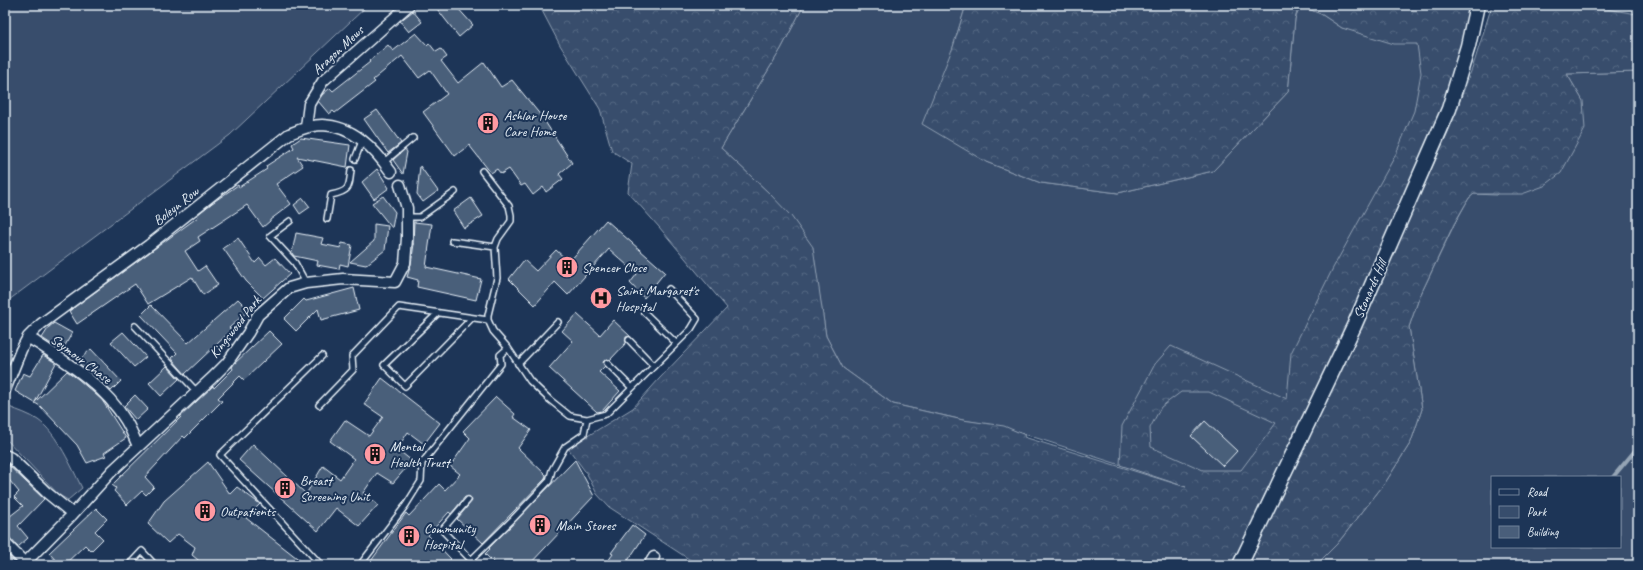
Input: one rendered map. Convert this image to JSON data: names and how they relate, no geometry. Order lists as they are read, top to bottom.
{
  "streets": {
    "street": [
      "Aragon Mews",
      "Boleyn Row",
      "Stonards Hill",
      "Kingswood Park",
      "Seymour Chase"
    ]
  },
  "crossings": [
    ["Aragon Mews", "Boleyn Row"],
    ["Boleyn Row", "Seymour Chase"],
    ["Kingswood Park", "Seymour Chase"]
  ],
  "places": {
    "building": [
      "Ashlar House Care Home",
      "Spencer Close",
      "Mental Health Trust",
      "Breast Screening Unit",
      "Outpatients",
      "Main Stores",
      "Community Hospital"
    ],
    "hospital": ["Saint Margaret's Hospital"]
  },
  "legend": ["Road", "Park", "Building"]
}
